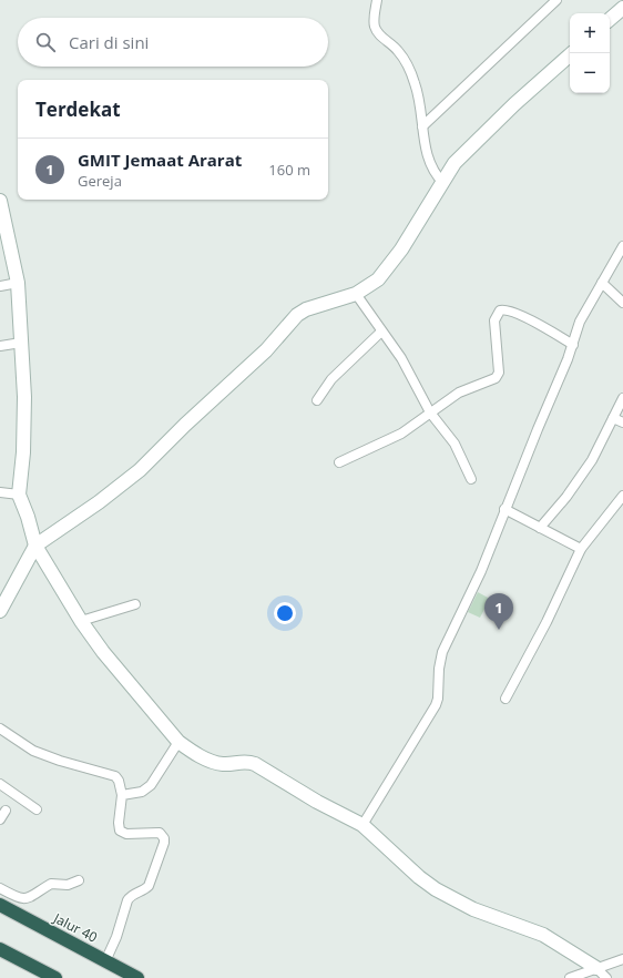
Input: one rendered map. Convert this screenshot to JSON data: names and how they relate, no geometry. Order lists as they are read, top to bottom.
{
  "streets": {
    "highway": ["Jalur 40"]
  },
  "page": {
    "map_buttons": ["+", "−"],
    "search": "Cari di sini",
    "heading": "Terdekat",
    "list": [
      {
        "mark": "1",
        "name": "GMIT Jemaat Ararat",
        "note": "Gereja",
        "value": "160 m"
      }
    ],
    "pins": "1"
  }
}
